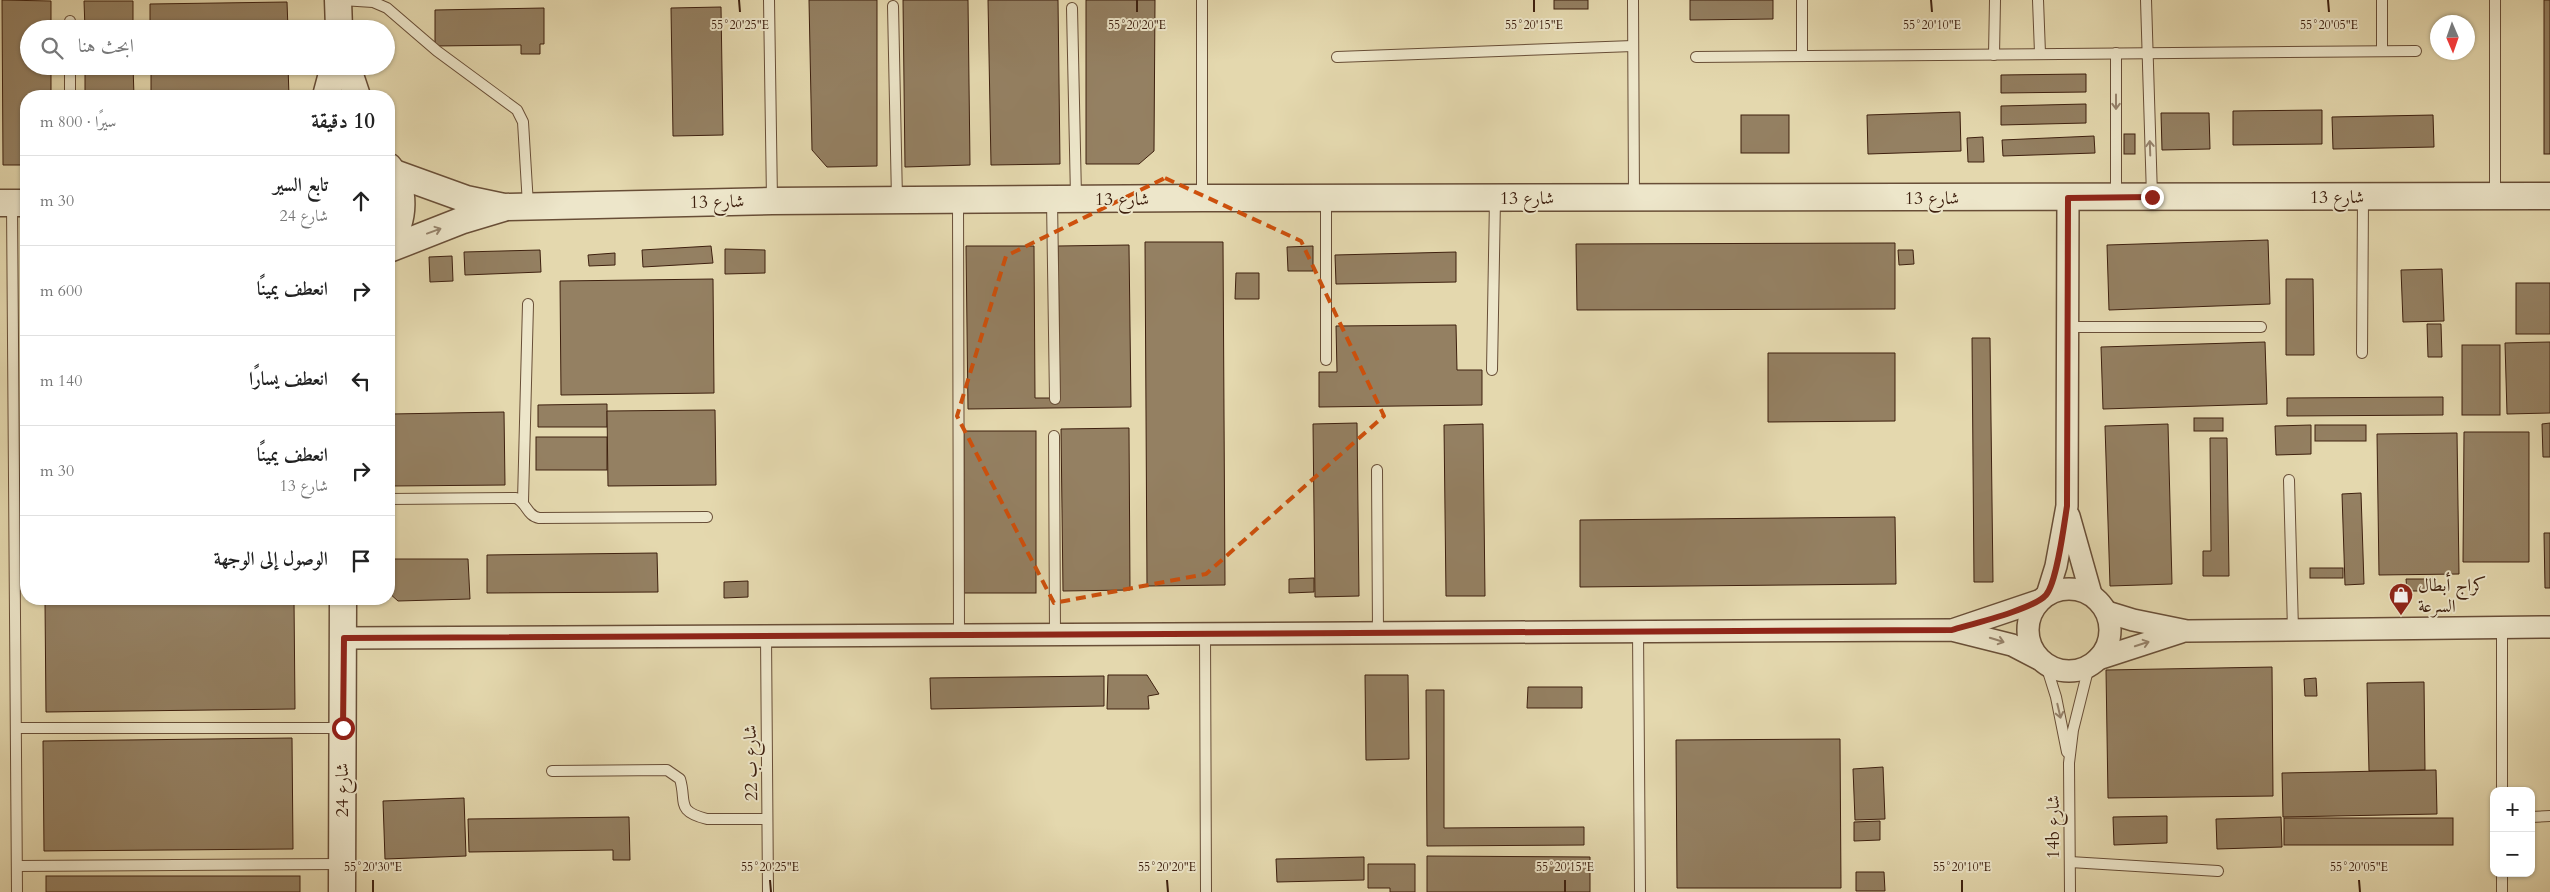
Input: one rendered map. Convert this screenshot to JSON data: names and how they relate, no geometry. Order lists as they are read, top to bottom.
{
  "streets": {
    "street": ["شارع 13", "شارع 24"],
    "lane": ["شارع ب 22", "14b شارع"]
  },
  "places": {
    "shop": ["كراج أبطال السرعة"]
  },
  "north": "bottom",
  "page": {
    "search": "ابحث هنا",
    "heading": ["10 دقيقة", "سيرًا · 800 m"],
    "list": [
      ["تابع السير", "شارع 24", "30 m"],
      ["انعطف يمينًا", "600 m"],
      ["انعطف يسارًا", "140 m"],
      ["انعطف يمينًا", "شارع 13", "30 m"],
      "الوصول إلى الوجهة"
    ],
    "map_buttons": ["+", "−"]
  },
  "coordinates": [
    "55°20'25\"E",
    "55°20'20\"E",
    "55°20'15\"E",
    "55°20'10\"E",
    "55°20'05\"E",
    "55°20'30\"E"
  ]
}
